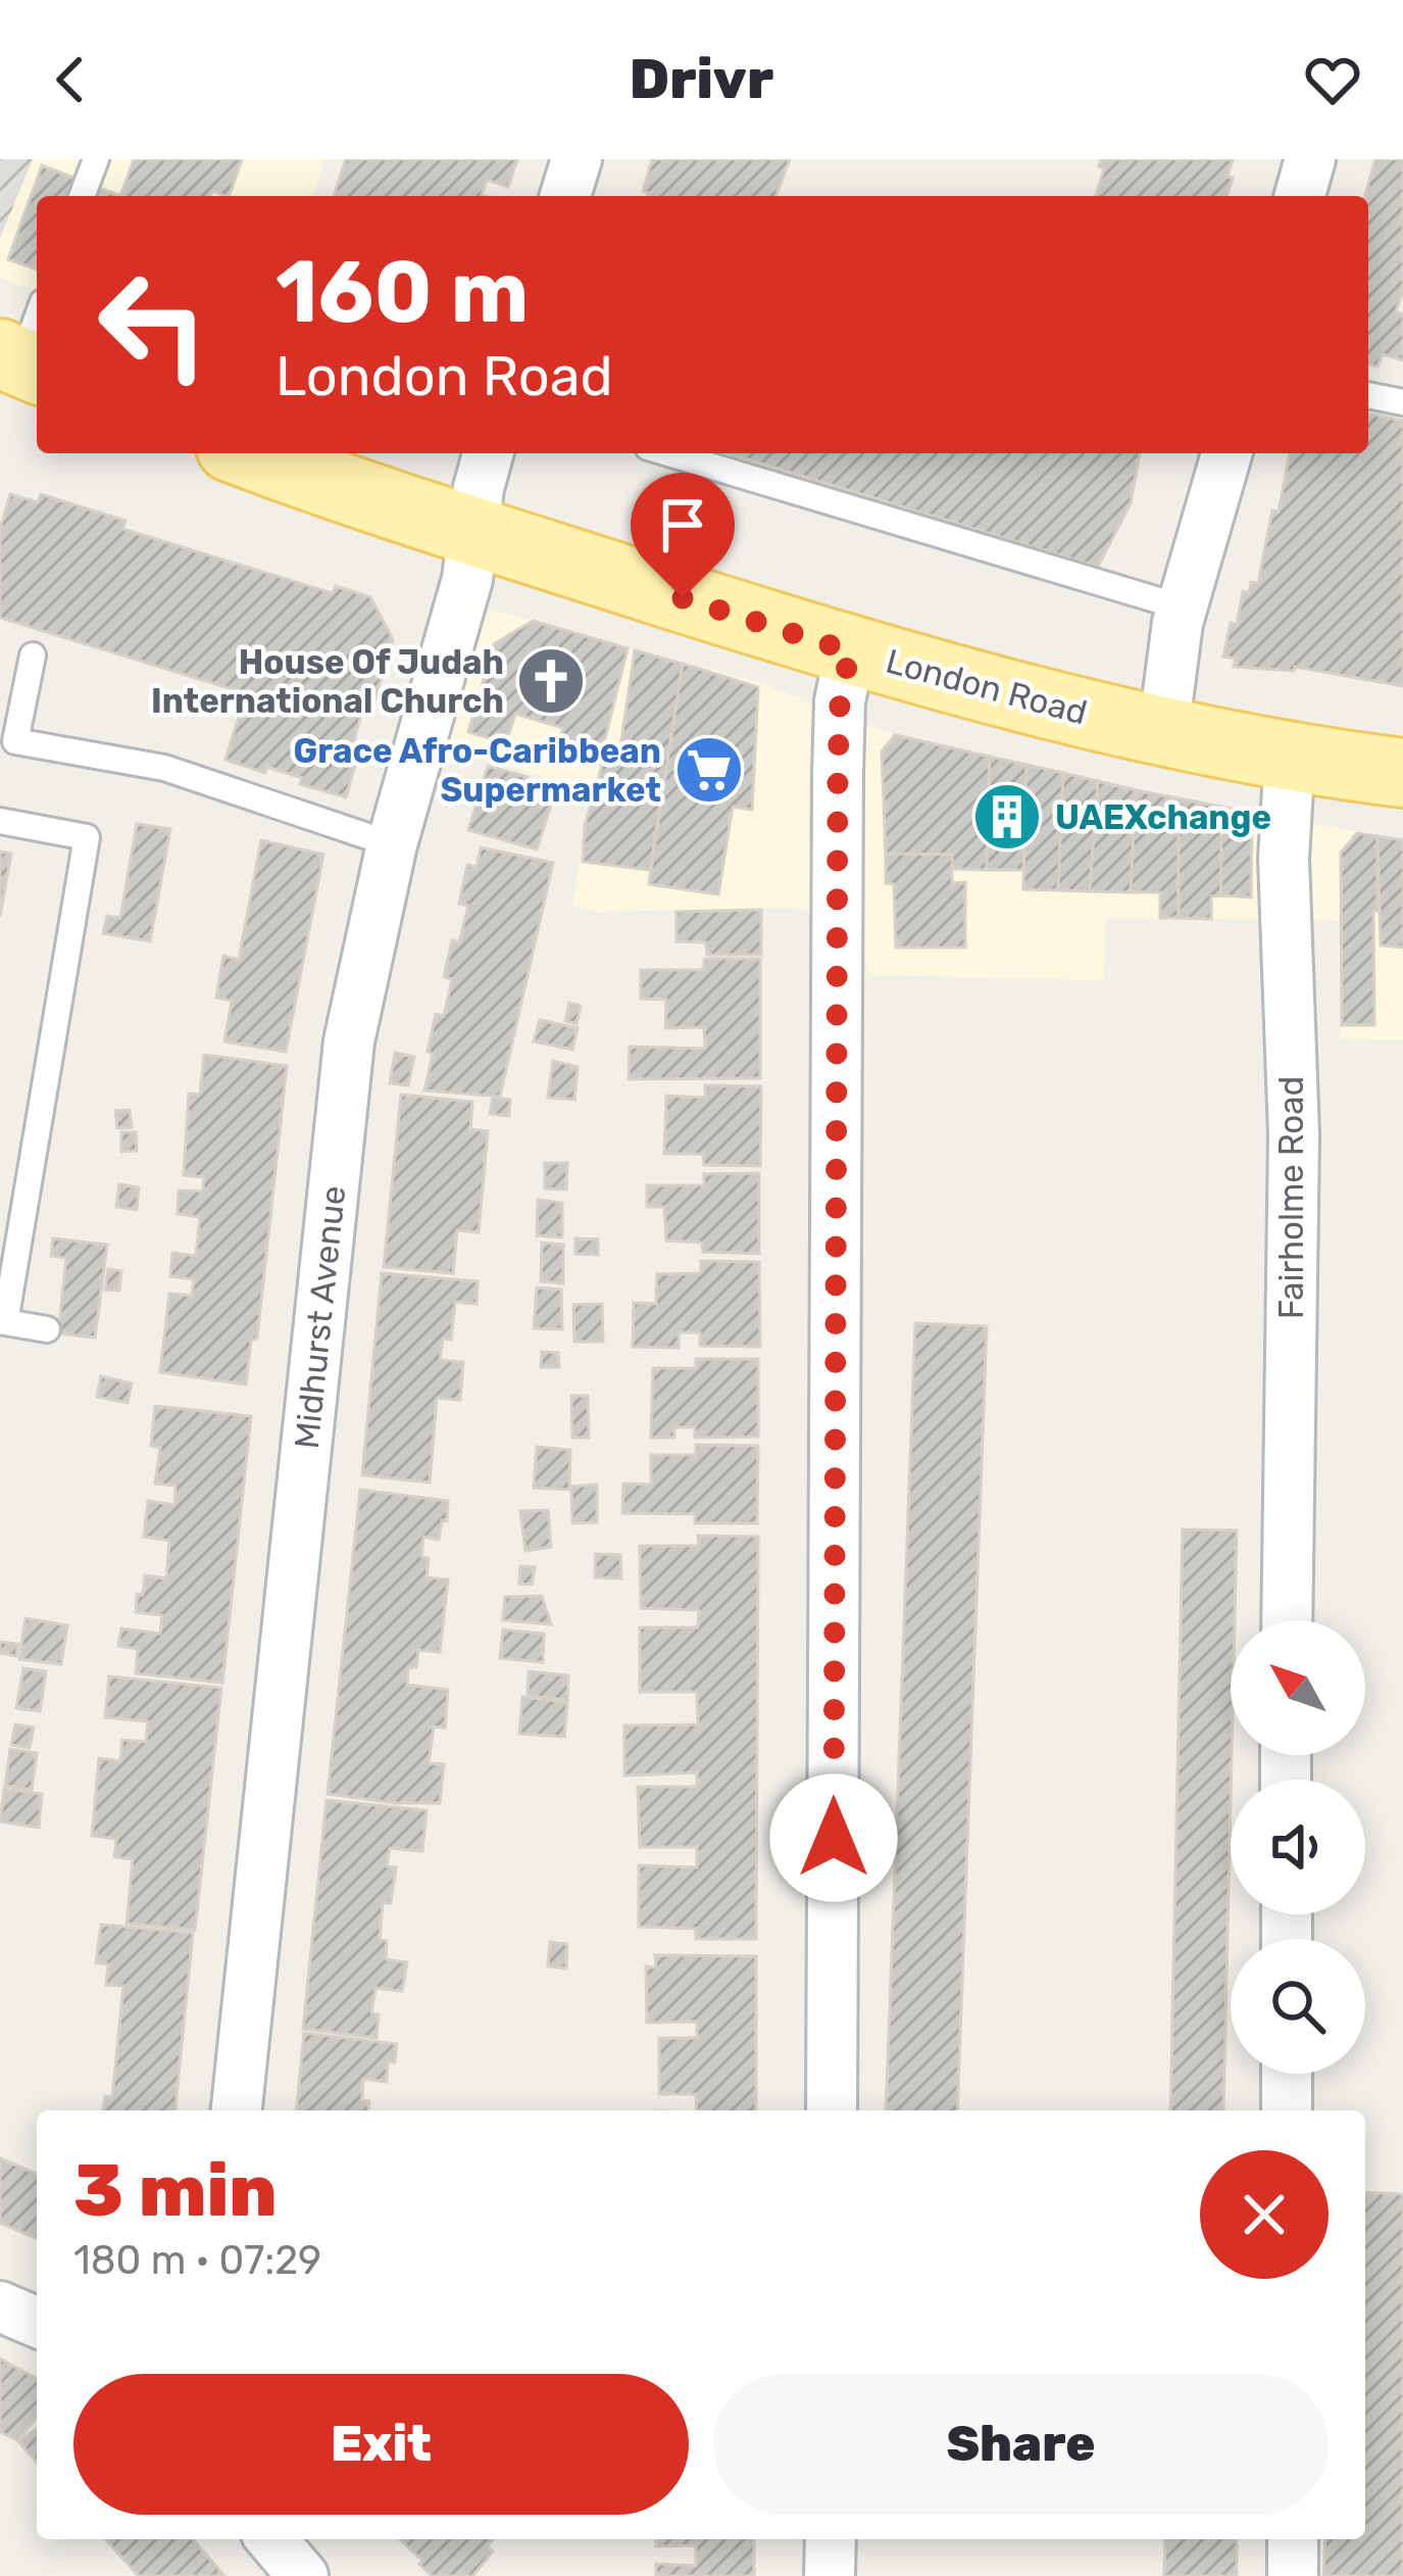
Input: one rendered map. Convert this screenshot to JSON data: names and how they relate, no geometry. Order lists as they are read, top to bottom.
{
  "streets": {
    "main road": ["London Road"],
    "street": ["Fairholme Road", "Midhurst Avenue"]
  },
  "crossings": [
    ["London Road", "Fairholme Road"],
    ["London Road", "Midhurst Avenue"]
  ],
  "places": {
    "church": ["House Of Judah International Church"],
    "supermarket": ["Grace Afro-Caribbean Supermarket"],
    "building": ["UAEXchange"]
  },
  "north": "top left",
  "page": {
    "header": "Drivr",
    "turn": ["160 m", "London Road"],
    "heading": ["3 min", "180 m · 07:29"],
    "buttons": ["Exit", "Share"]
  }
}
